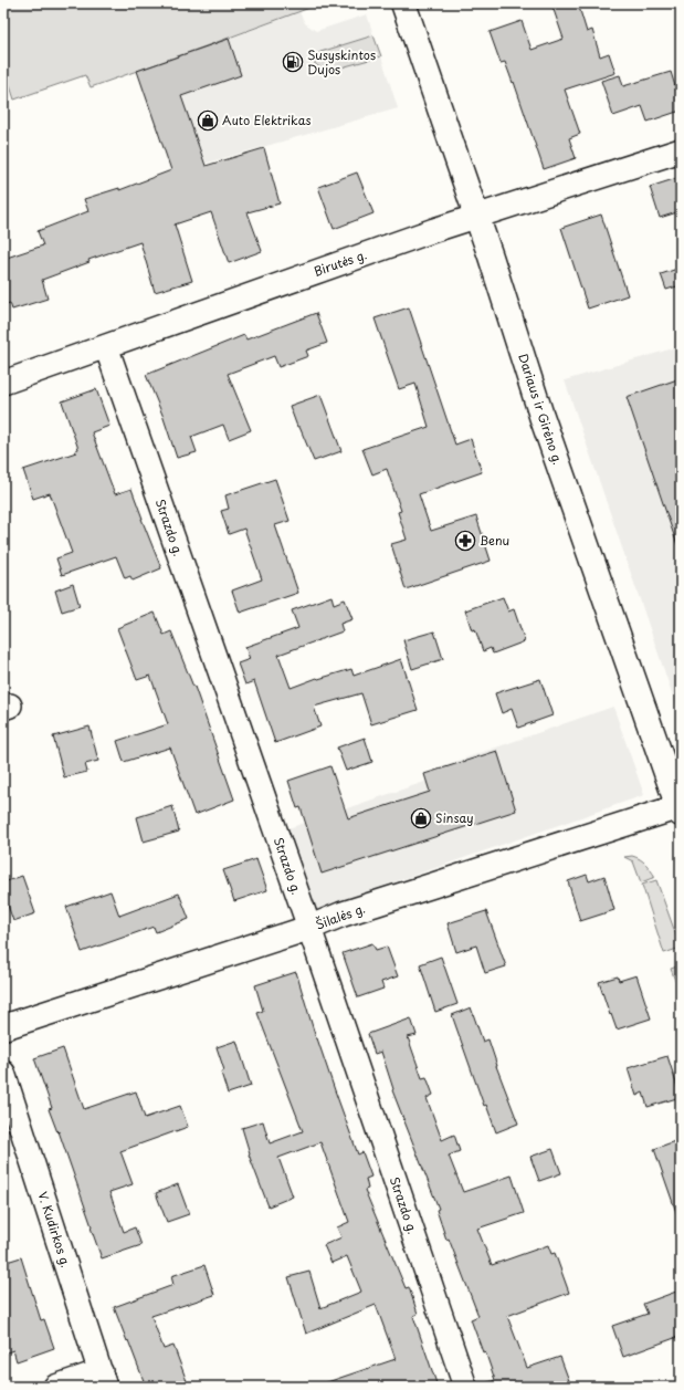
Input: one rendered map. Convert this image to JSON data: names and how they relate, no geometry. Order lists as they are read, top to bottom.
{
  "streets": {
    "main road": ["Dariaus ir Girėno g.", "Šilalės g."],
    "street": ["Birutės g.", "Strazdo g.", "V. Kudirkos g."]
  },
  "crossings": [
    ["Birutės g.", "Dariaus ir Girėno g."],
    ["Birutės g.", "Strazdo g."],
    ["Dariaus ir Girėno g.", "Šilalės g."],
    ["Strazdo g.", "Šilalės g."]
  ],
  "places": {
    "fuel station": ["Susyskintos Dujos"],
    "shop": ["Auto Elektrikas", "Sinsay"],
    "pharmacy": ["Benu"]
  }
}
